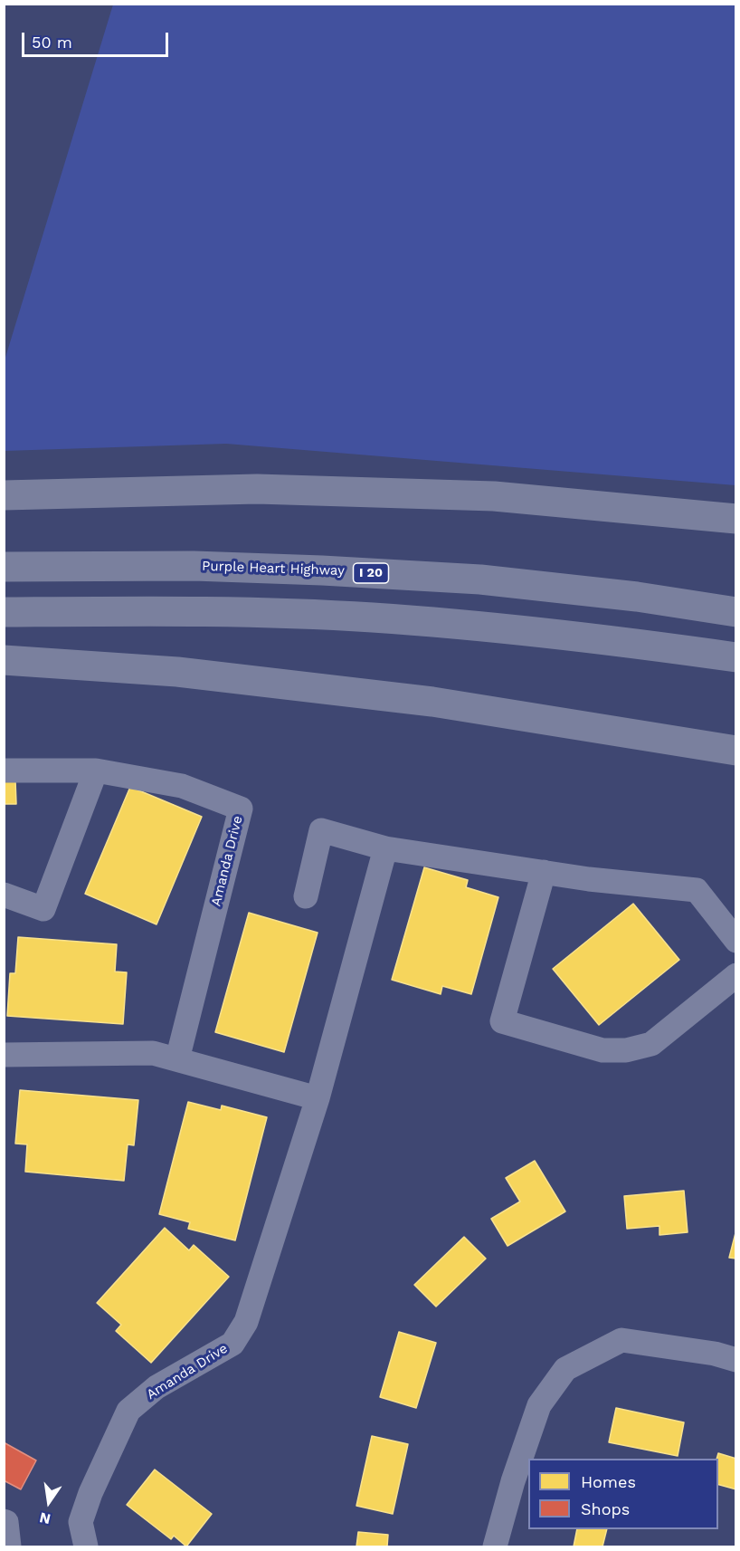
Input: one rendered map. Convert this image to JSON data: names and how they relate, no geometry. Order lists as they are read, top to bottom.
{
  "streets": {
    "highway": ["Purple Heart Highway", "I 20"],
    "street": ["Amanda Drive"]
  },
  "legend": ["Homes", "Shops"],
  "scale_bar": "50 m",
  "north": "bottom"
}
